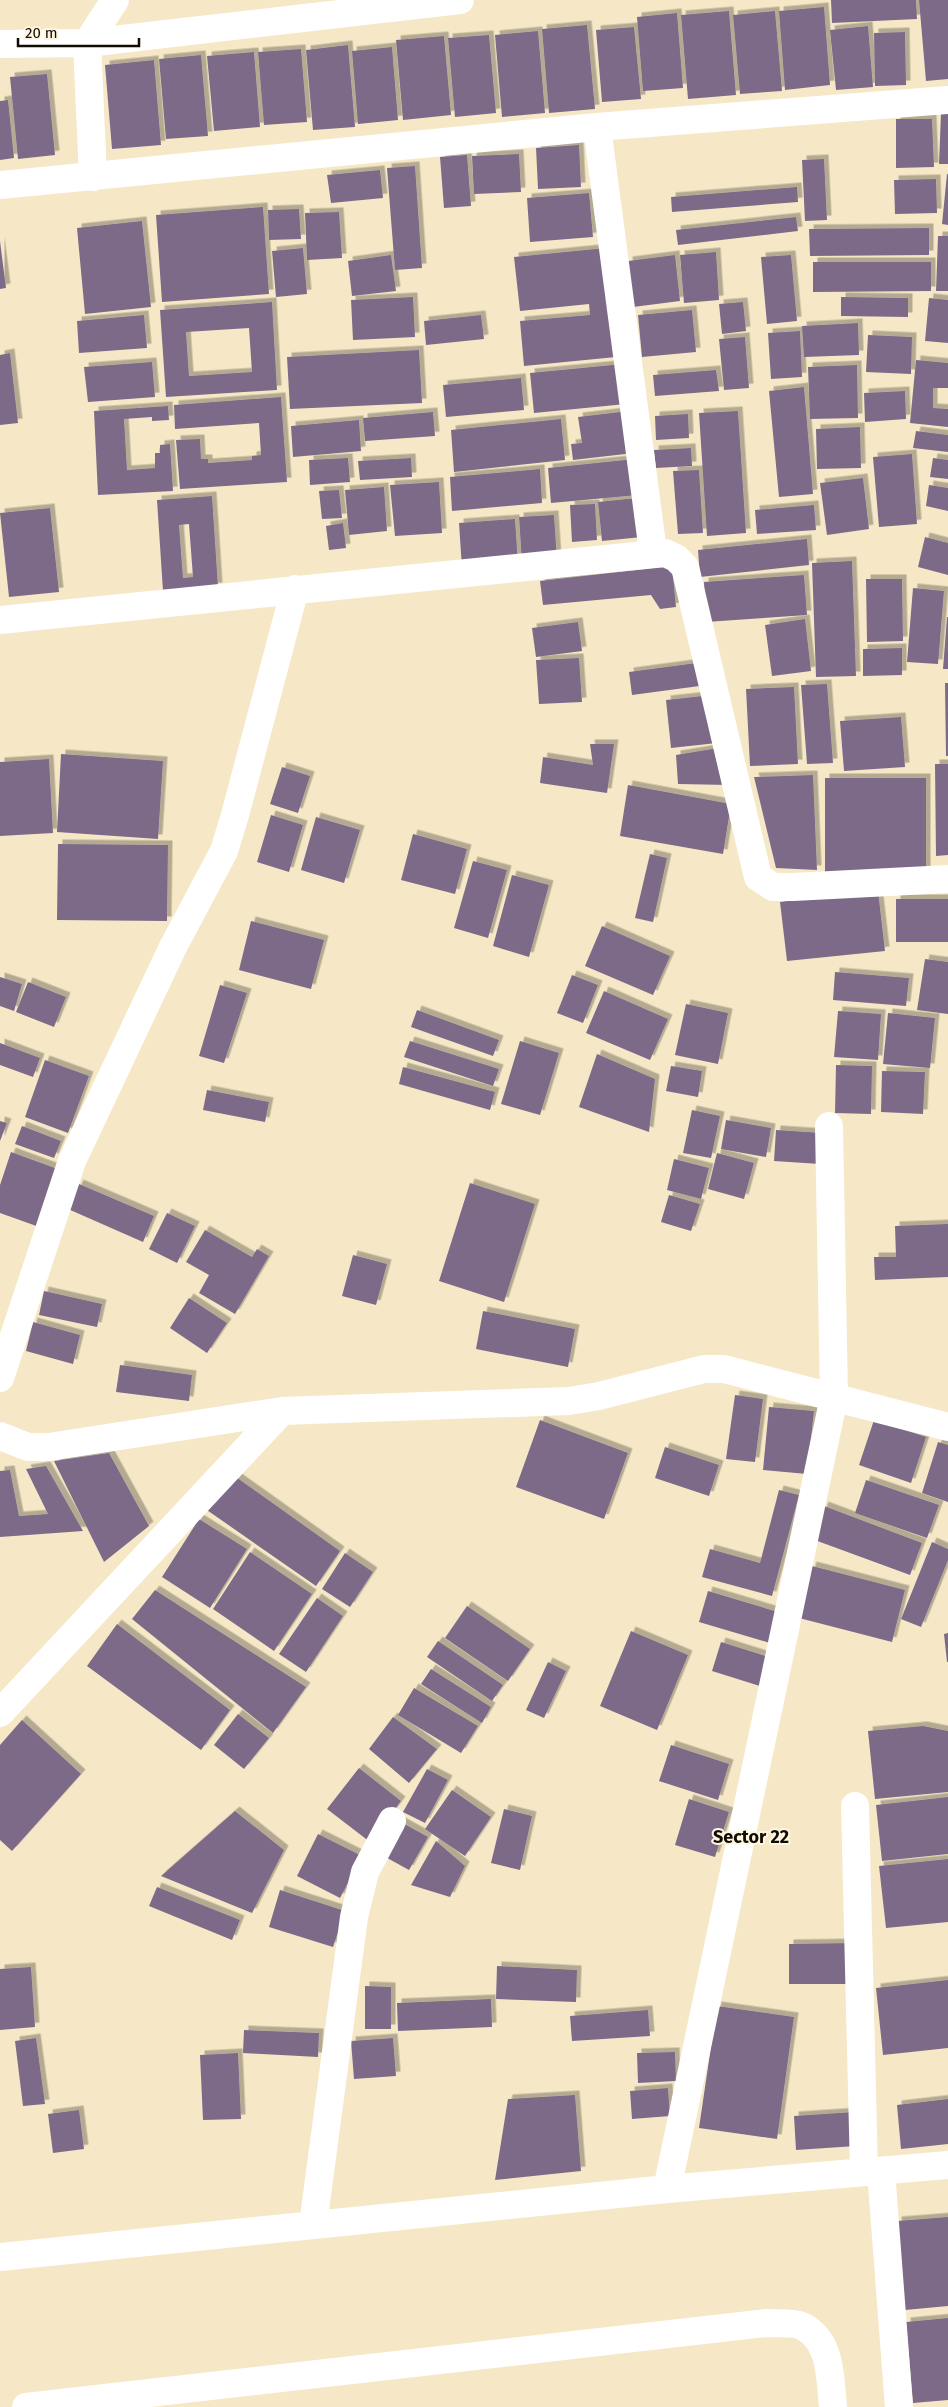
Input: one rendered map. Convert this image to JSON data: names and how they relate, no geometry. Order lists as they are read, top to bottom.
{
  "districts": ["Sector 22"],
  "scale_bar": "20 m"
}
